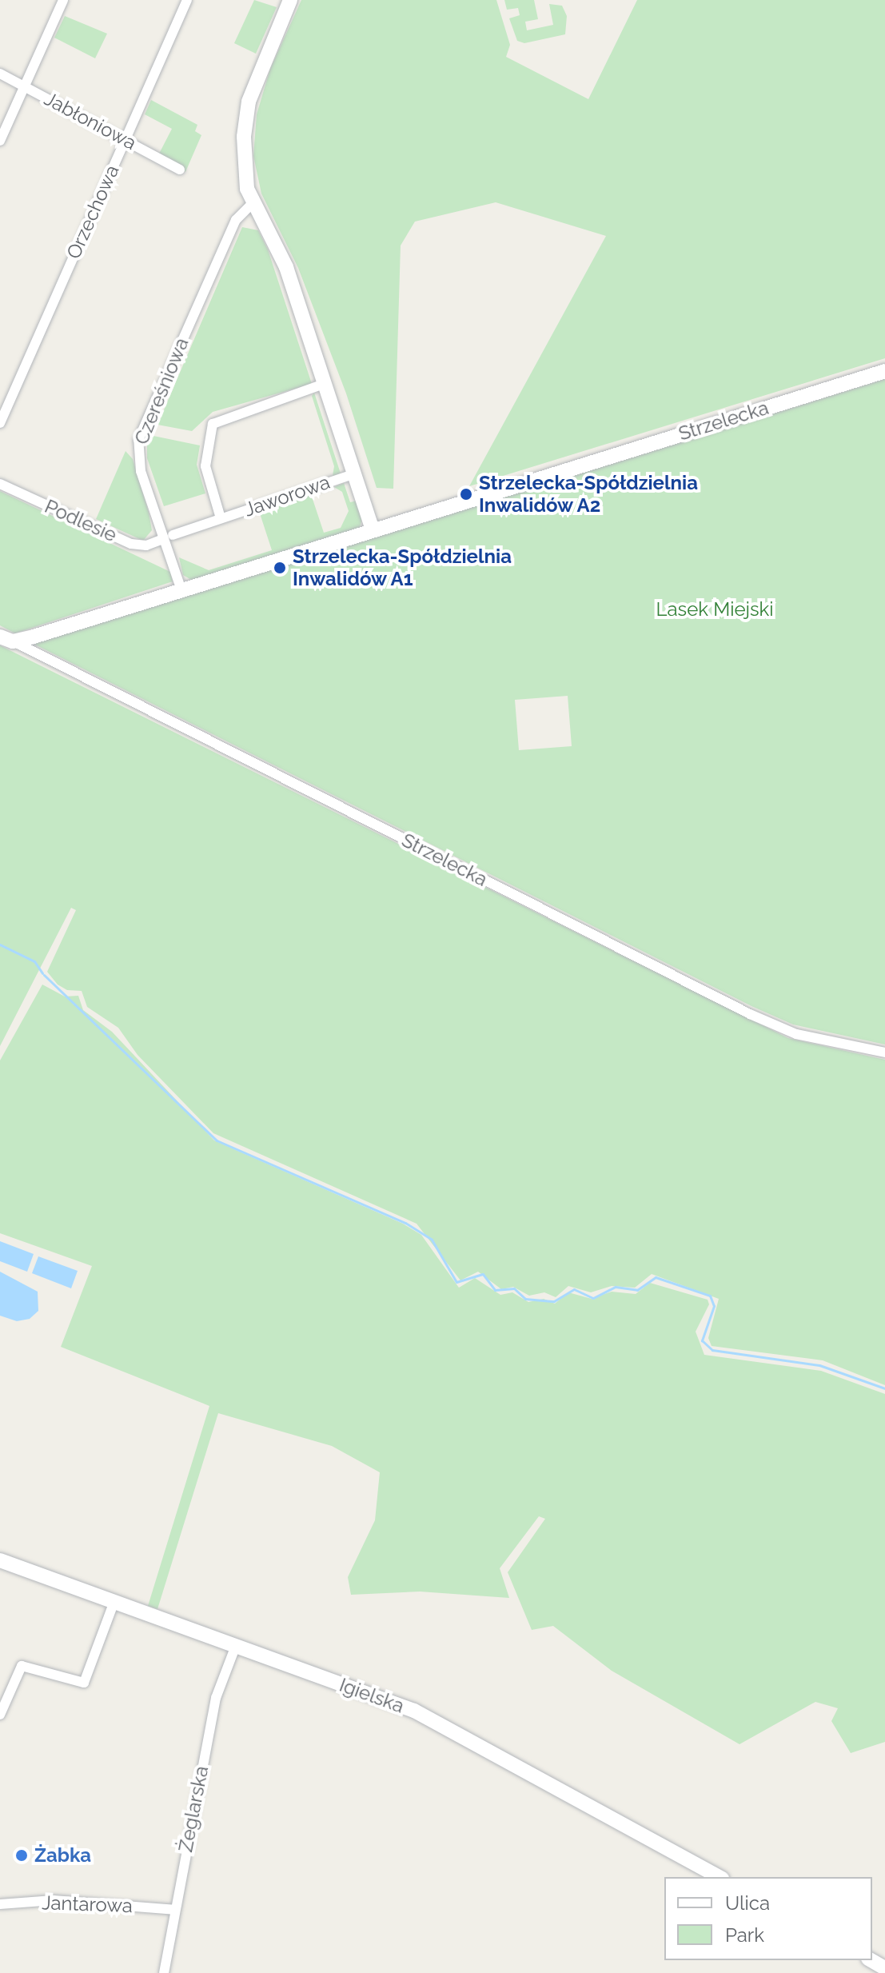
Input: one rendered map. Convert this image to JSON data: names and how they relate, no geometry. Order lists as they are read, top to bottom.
{
  "streets": {
    "street": [
      "Jabłoniowa",
      "Orzechowa",
      "Czereśniowa",
      "Strzelecka",
      "Jaworowa",
      "Podlesie",
      "Igielska",
      "Żeglarska",
      "Jantarowa"
    ]
  },
  "crossings": [
    ["Jabłoniowa", "Orzechowa"],
    ["Czereśniowa", "Strzelecka"],
    ["Czereśniowa", "Podlesie"],
    ["Igielska", "Żeglarska"],
    ["Żeglarska", "Jantarowa"]
  ],
  "parks": ["Lasek Miejski"],
  "places": ["Strzelecka-Spółdzielnia Inwalidów A2", "Strzelecka-Spółdzielnia Inwalidów A1", "Żabka"],
  "legend": ["Ulica", "Park"]
}
